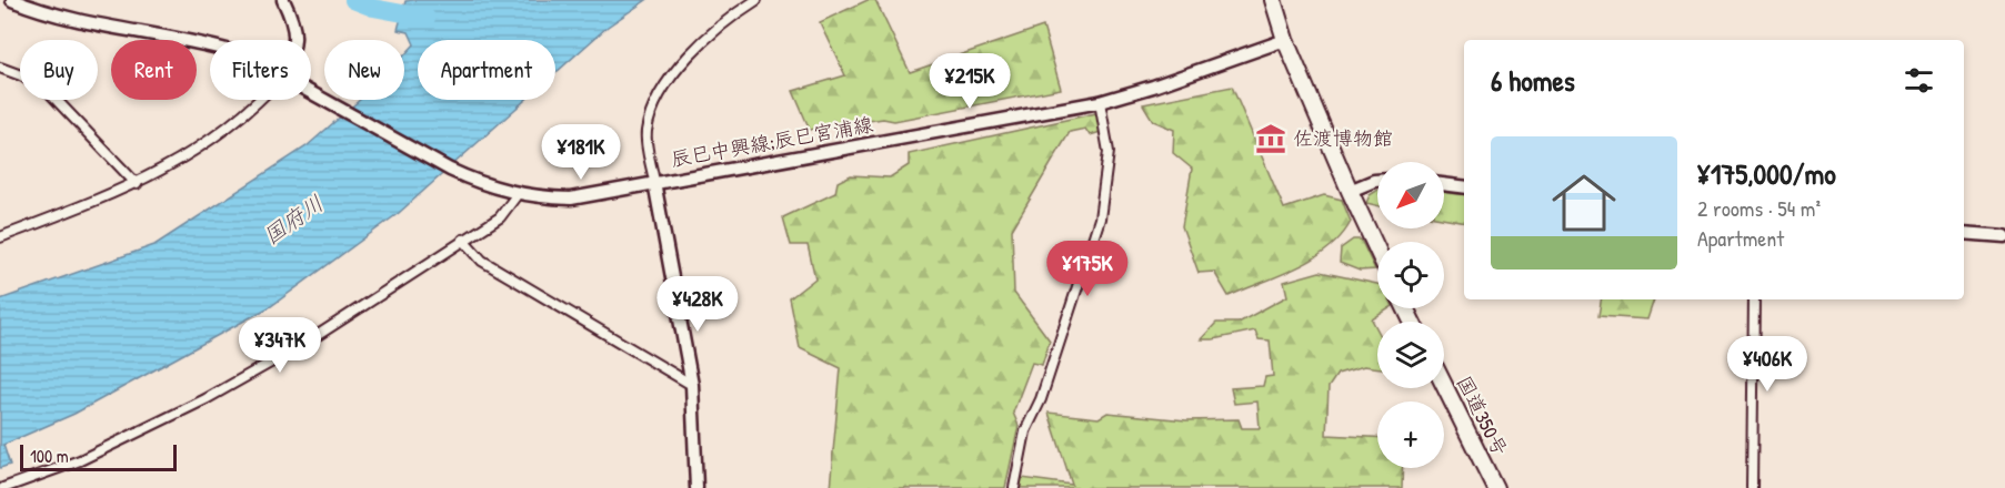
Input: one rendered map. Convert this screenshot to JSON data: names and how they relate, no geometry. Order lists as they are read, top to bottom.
{
  "streets": {
    "highway": ["国道350号"],
    "main road": ["辰巳中興線;辰巳宮浦線"]
  },
  "water": ["国府川"],
  "places": {
    "museum": ["佐渡博物館"]
  },
  "scale_bar": "100 m",
  "north": "bottom left",
  "page": {
    "chip": [
      "Buy",
      "Rent",
      "Filters",
      "New",
      "Apartment"
    ],
    "heading": "6 homes",
    "price": [
      "¥215K",
      "¥181K",
      "¥175K",
      "¥428K",
      "¥347K",
      "¥406K"
    ],
    "list": [
      {
        "name": "¥175,000/mo",
        "note": "2 rooms · 54 m² · Apartment"
      }
    ],
    "map_buttons": "+",
    "scale": "100 m"
  }
}
